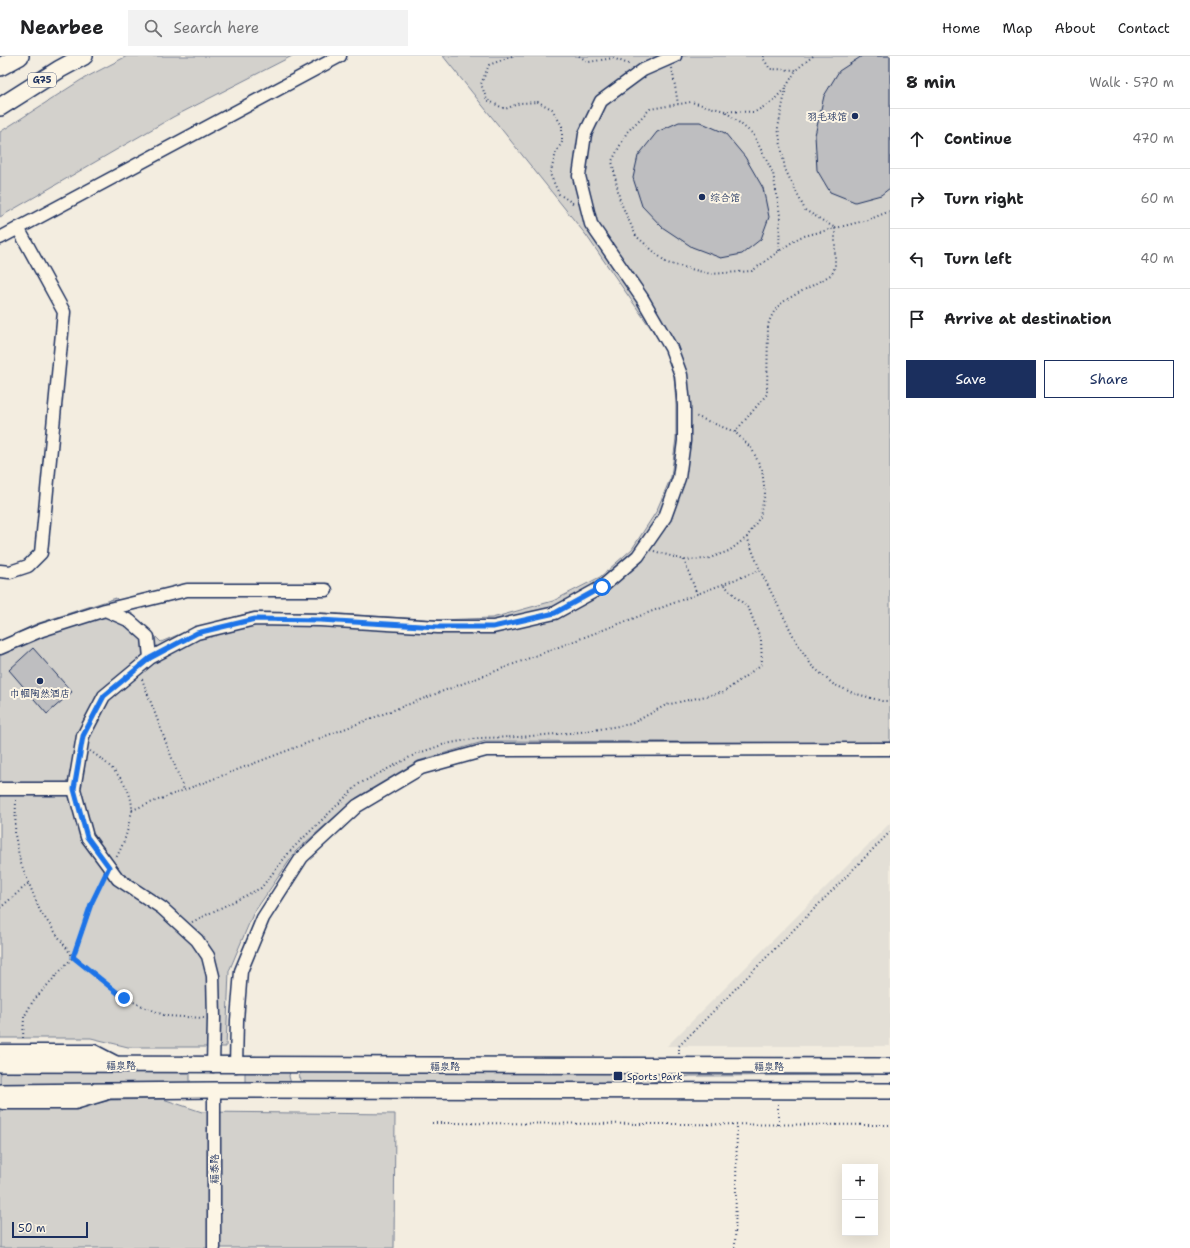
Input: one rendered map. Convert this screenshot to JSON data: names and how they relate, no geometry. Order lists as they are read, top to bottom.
{
  "streets": {
    "highway": ["G75"],
    "main road": ["福泉路"],
    "street": ["福泰路"]
  },
  "places": {
    "other": ["羽毛球馆", "综合馆", "巾帼陶然酒店"],
    "transit": ["Sports Park"]
  },
  "scale_bar": "50 m",
  "page": {
    "header": "Nearbee",
    "search": "Search here",
    "nav": [
      "Home",
      "Map",
      "About",
      "Contact"
    ],
    "heading": ["8 min", "Walk · 570 m"],
    "list": [
      ["Continue", "470 m"],
      ["Turn right", "60 m"],
      ["Turn left", "40 m"],
      "Arrive at destination"
    ],
    "buttons": ["Save", "Share"],
    "map_buttons": ["+", "−"],
    "scale": "50 m"
  }
}
